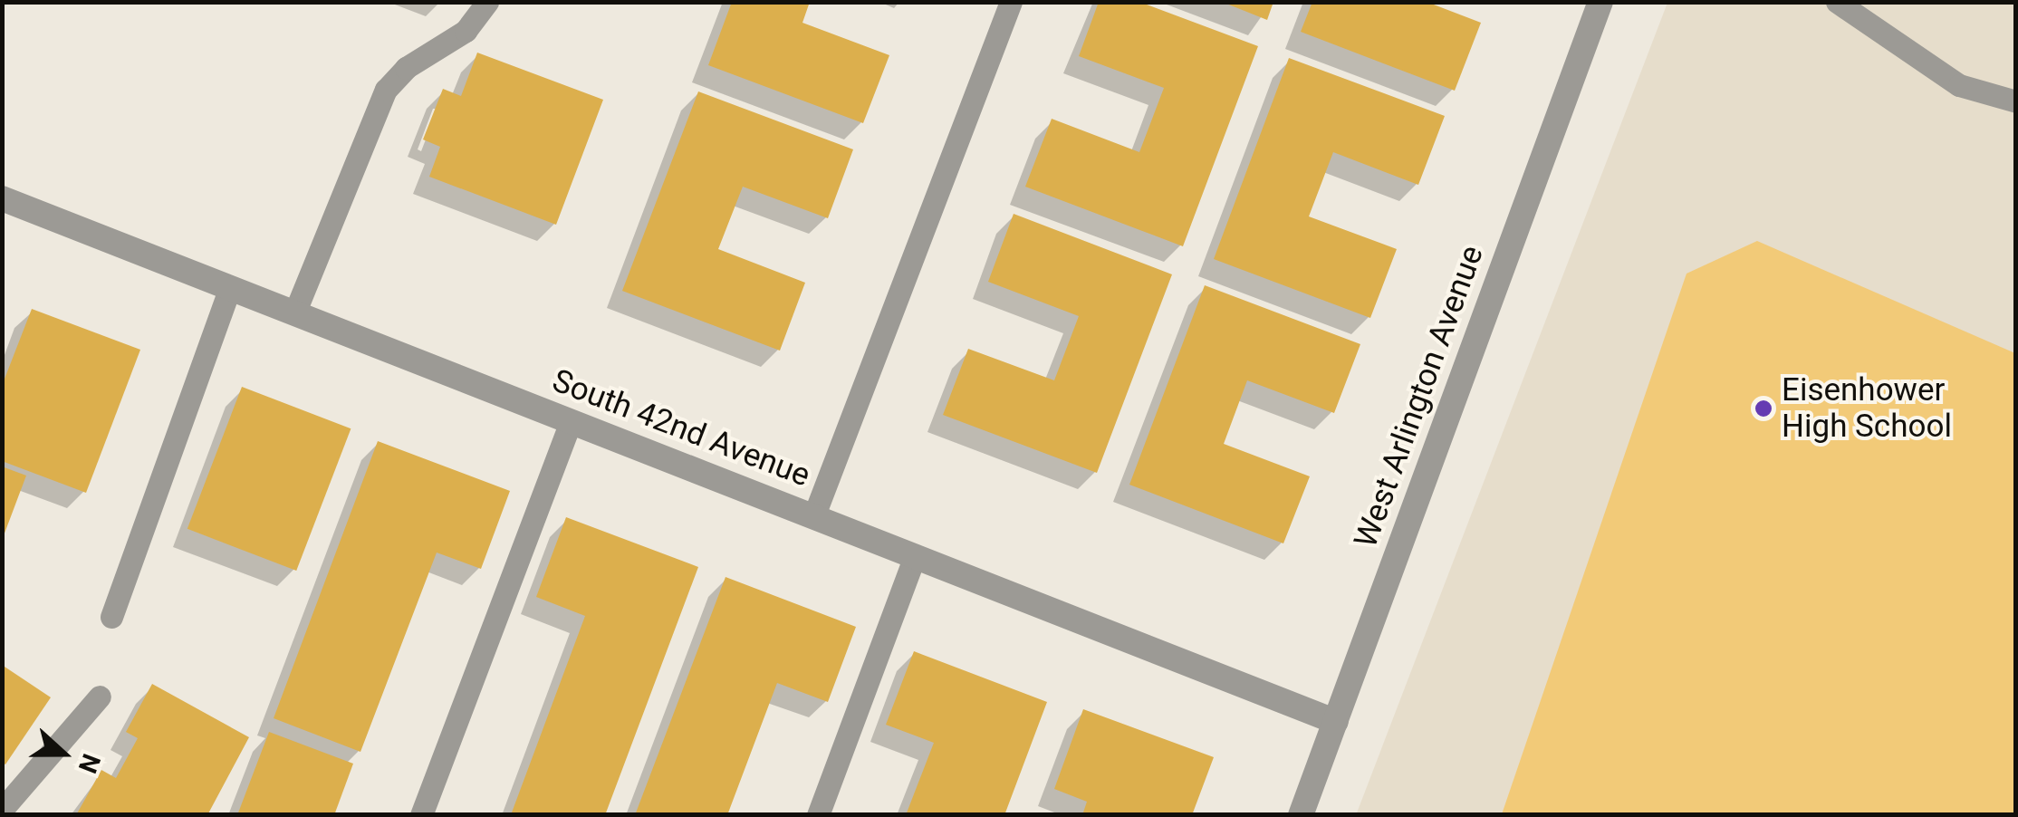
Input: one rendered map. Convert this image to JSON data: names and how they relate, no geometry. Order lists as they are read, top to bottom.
{
  "streets": {
    "street": ["West Arlington Avenue", "South 42nd Avenue"]
  },
  "crossings": [
    ["West Arlington Avenue", "South 42nd Avenue"]
  ],
  "places": ["Eisenhower High School"],
  "north": "right"
}
